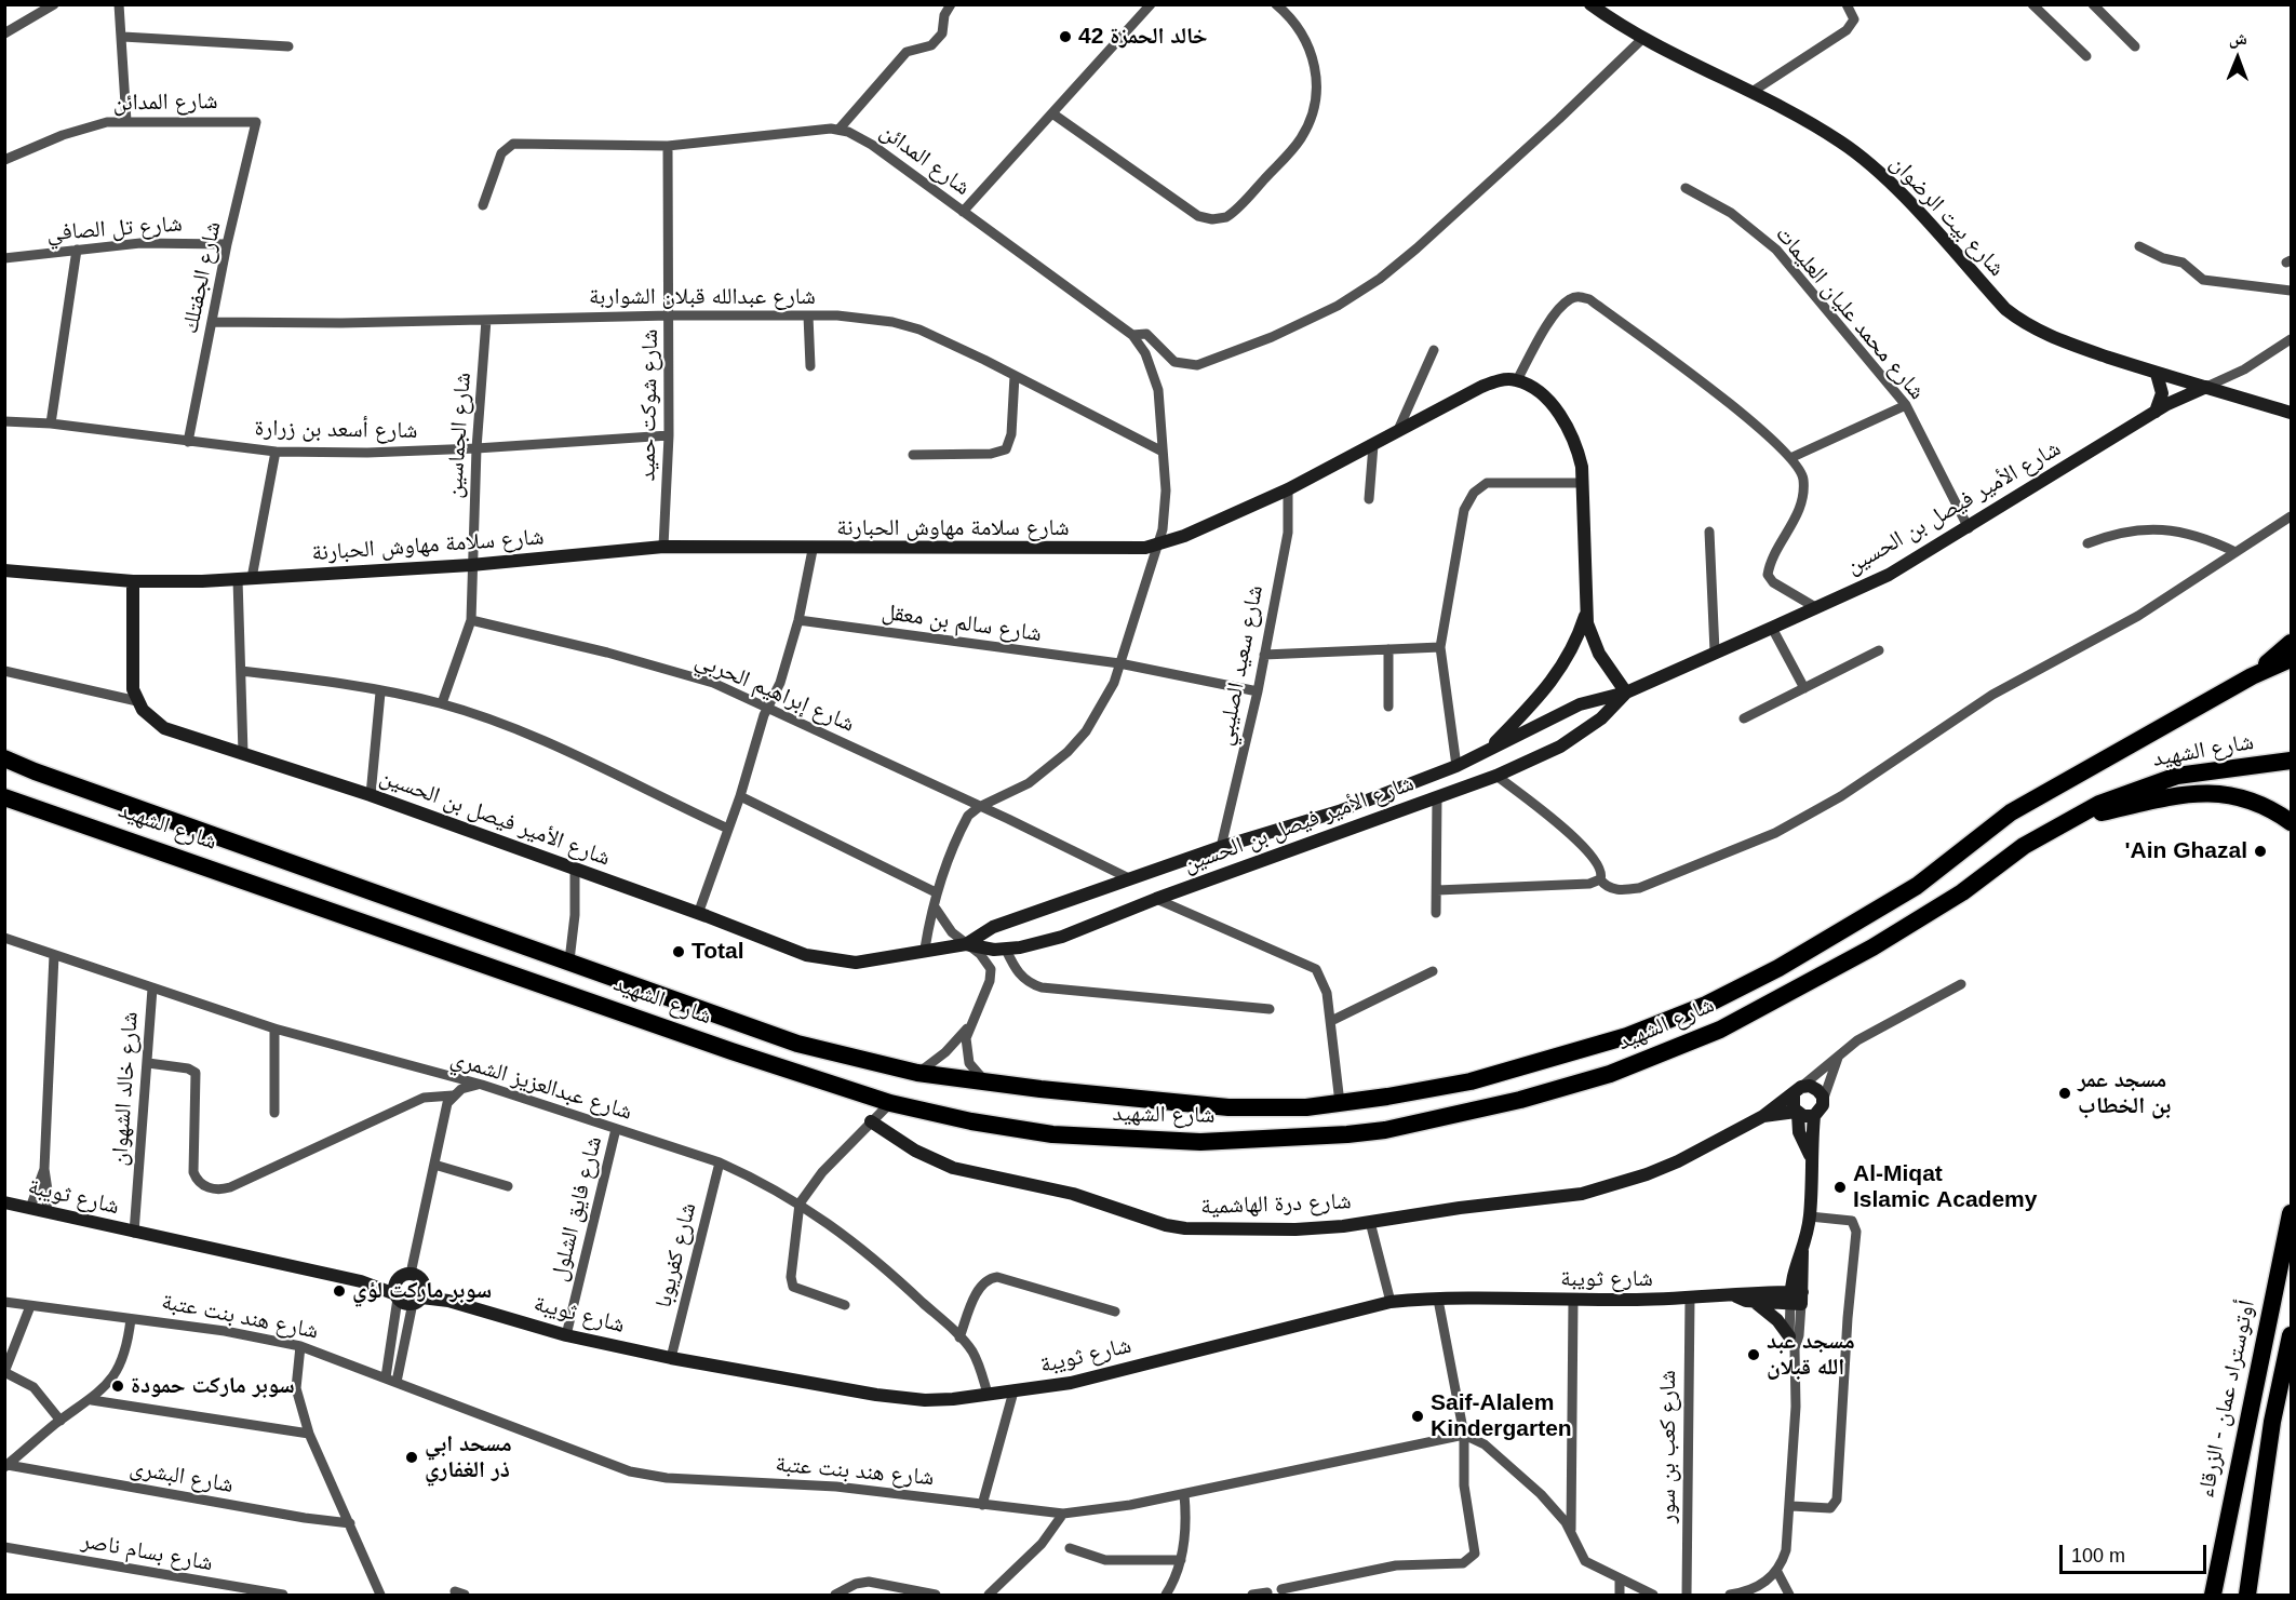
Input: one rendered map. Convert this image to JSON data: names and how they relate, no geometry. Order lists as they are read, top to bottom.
{
  "streets": {
    "highway": ["شارع الشهيد", "أوتوستراد عمان - الزرقاء"],
    "street": [
      "شارع المدائن",
      "شارع بيت الرضوان",
      "شارع تل الصافي",
      "شارع الجفتلك",
      "شارع عبدالله قبلان الشواربة",
      "شارع محمد عليان العليمات",
      "شارع شوكت حميد",
      "شارع أسعد بن زرارة",
      "شارع الجماسين",
      "شارع الأمير فيصل بن الحسين",
      "شارع سلامة مهاوش الحبارنة",
      "شارع سالم بن معقل",
      "شارع سعيد الصليبي",
      "شارع إبراهيم الحربي",
      "شارع عبدالعزيز الشمري",
      "شارع خالد الشهوان",
      "شارع ثويبة",
      "شارع درة الهاشمية",
      "شارع فايق الشلول",
      "شارع كفريوبا",
      "شارع هند بنت عتبة",
      "شارع كعب بن سور",
      "شارع البشرى",
      "شارع بسام ناصر"
    ]
  },
  "crossings": [
    ["شارع المدائن", "شارع الجفتلك"],
    ["شارع المدائن", "شارع عبدالله قبلان الشواربة"],
    ["شارع المدائن", "شارع شوكت حميد"],
    ["شارع المدائن", "شارع سلامة مهاوش الحبارنة"],
    ["شارع المدائن", "شارع سالم بن معقل"],
    ["شارع المدائن", "شارع إبراهيم الحربي"],
    ["شارع بيت الرضوان", "شارع الأمير فيصل بن الحسين"],
    ["شارع تل الصافي", "شارع الجفتلك"],
    ["شارع الجفتلك", "شارع عبدالله قبلان الشواربة"],
    ["شارع الجفتلك", "شارع أسعد بن زرارة"],
    ["شارع عبدالله قبلان الشواربة", "شارع شوكت حميد"],
    ["شارع عبدالله قبلان الشواربة", "شارع الجماسين"],
    ["شارع محمد عليان العليمات", "شارع الأمير فيصل بن الحسين"],
    ["شارع شوكت حميد", "شارع أسعد بن زرارة"],
    ["شارع شوكت حميد", "شارع سلامة مهاوش الحبارنة"],
    ["شارع أسعد بن زرارة", "شارع الجماسين"],
    ["شارع الجماسين", "شارع سلامة مهاوش الحبارنة"],
    ["شارع الجماسين", "شارع إبراهيم الحربي"],
    ["شارع الأمير فيصل بن الحسين", "شارع سعيد الصليبي"],
    ["شارع الأمير فيصل بن الحسين", "شارع إبراهيم الحربي"],
    ["شارع سلامة مهاوش الحبارنة", "شارع سعيد الصليبي"],
    ["شارع سالم بن معقل", "شارع سعيد الصليبي"],
    ["شارع عبدالعزيز الشمري", "شارع خالد الشهوان"],
    ["شارع عبدالعزيز الشمري", "شارع ثويبة"],
    ["شارع عبدالعزيز الشمري", "شارع فايق الشلول"],
    ["شارع عبدالعزيز الشمري", "شارع كفريوبا"],
    ["شارع خالد الشهوان", "شارع ثويبة"],
    ["شارع ثويبة", "شارع فايق الشلول"],
    ["شارع ثويبة", "شارع كفريوبا"],
    ["شارع ثويبة", "شارع كعب بن سور"]
  ],
  "places": [
    "خالد الحمزة 42",
    "'Ain Ghazal",
    "Total",
    "مسجد عمر بن الخطاب",
    "Al-Miqat Islamic Academy",
    "سوبر ماركت لؤي",
    "مسجد عبد الله قبلان",
    "سوبر ماركت حمودة",
    "Saif-Alalem Kindergarten",
    "مسحد ابي ذر الغفاري"
  ],
  "scale_bar": "100 m",
  "north": "top"
}
